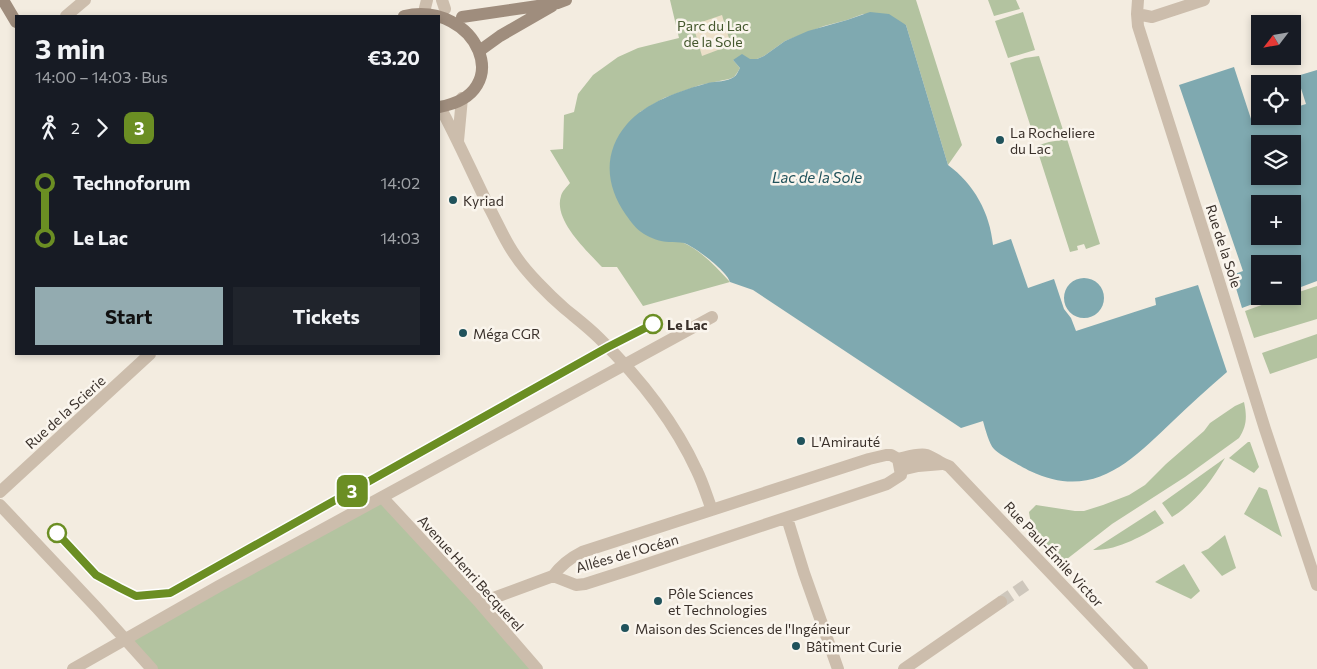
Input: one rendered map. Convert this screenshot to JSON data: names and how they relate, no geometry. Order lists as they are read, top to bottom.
{
  "streets": {
    "street": [
      "Rue de la Sole",
      "Rue de la Scierie",
      "Allées de l'Océan",
      "Rue Paul-Émile Victor",
      "Avenue Henri Becquerel"
    ]
  },
  "crossings": [
    ["Allées de l'Océan", "Rue Paul-Émile Victor"]
  ],
  "water": ["Lac de la Sole"],
  "parks": ["Parc du Lac de la Sole"],
  "places": [
    "La Rocheliere du Lac",
    "Kyriad",
    "Le Lac",
    "Méga CGR",
    "L'Amirauté",
    "Pôle Sciences et Technologies",
    "Maison des Sciences de l'Ingénieur",
    "Bâtiment Curie"
  ],
  "lines": ["bus line 3"],
  "north": "bottom left",
  "page": {
    "on_map": "3",
    "map_buttons": ["+", "−"],
    "heading": ["3 min", "14:00 – 14:03 · Bus", "€3.20"],
    "legs": ["2", "3"],
    "list": [
      {
        "name": "Technoforum",
        "value": "14:02"
      },
      {
        "name": "Le Lac",
        "value": "14:03"
      }
    ],
    "buttons": ["Start", "Tickets"]
  }
}
